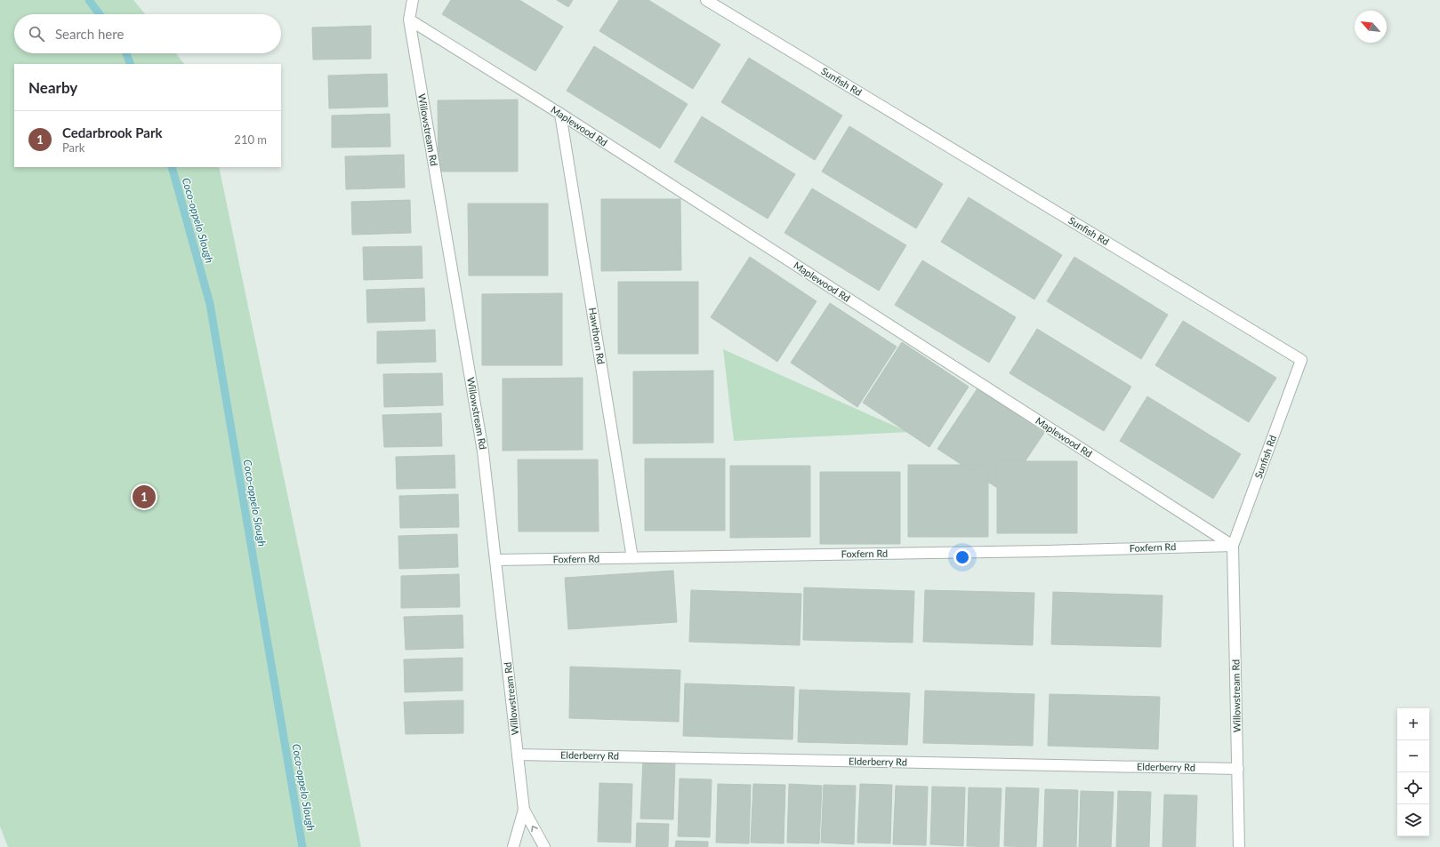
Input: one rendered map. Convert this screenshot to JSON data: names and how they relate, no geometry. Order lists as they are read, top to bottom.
{
  "streets": {
    "street": [
      "Sunfish Rd",
      "Maplewood Rd",
      "Willowstream Rd",
      "Hawthorn Rd",
      "Foxfern Rd",
      "Elderberry Rd"
    ]
  },
  "crossings": [
    ["Sunfish Rd", "Maplewood Rd"],
    ["Sunfish Rd", "Willowstream Rd"],
    ["Sunfish Rd", "Foxfern Rd"],
    ["Maplewood Rd", "Willowstream Rd"],
    ["Maplewood Rd", "Hawthorn Rd"],
    ["Maplewood Rd", "Foxfern Rd"],
    ["Willowstream Rd", "Foxfern Rd"],
    ["Willowstream Rd", "Elderberry Rd"],
    ["Hawthorn Rd", "Foxfern Rd"]
  ],
  "water": ["Coco-oppelo Slough"],
  "north": "top left",
  "page": {
    "search": "Search here",
    "heading": "Nearby",
    "list": [
      {
        "mark": "1",
        "name": "Cedarbrook Park",
        "note": "Park",
        "value": "210 m"
      }
    ],
    "pins": "1",
    "map_buttons": ["+", "−"]
  }
}
